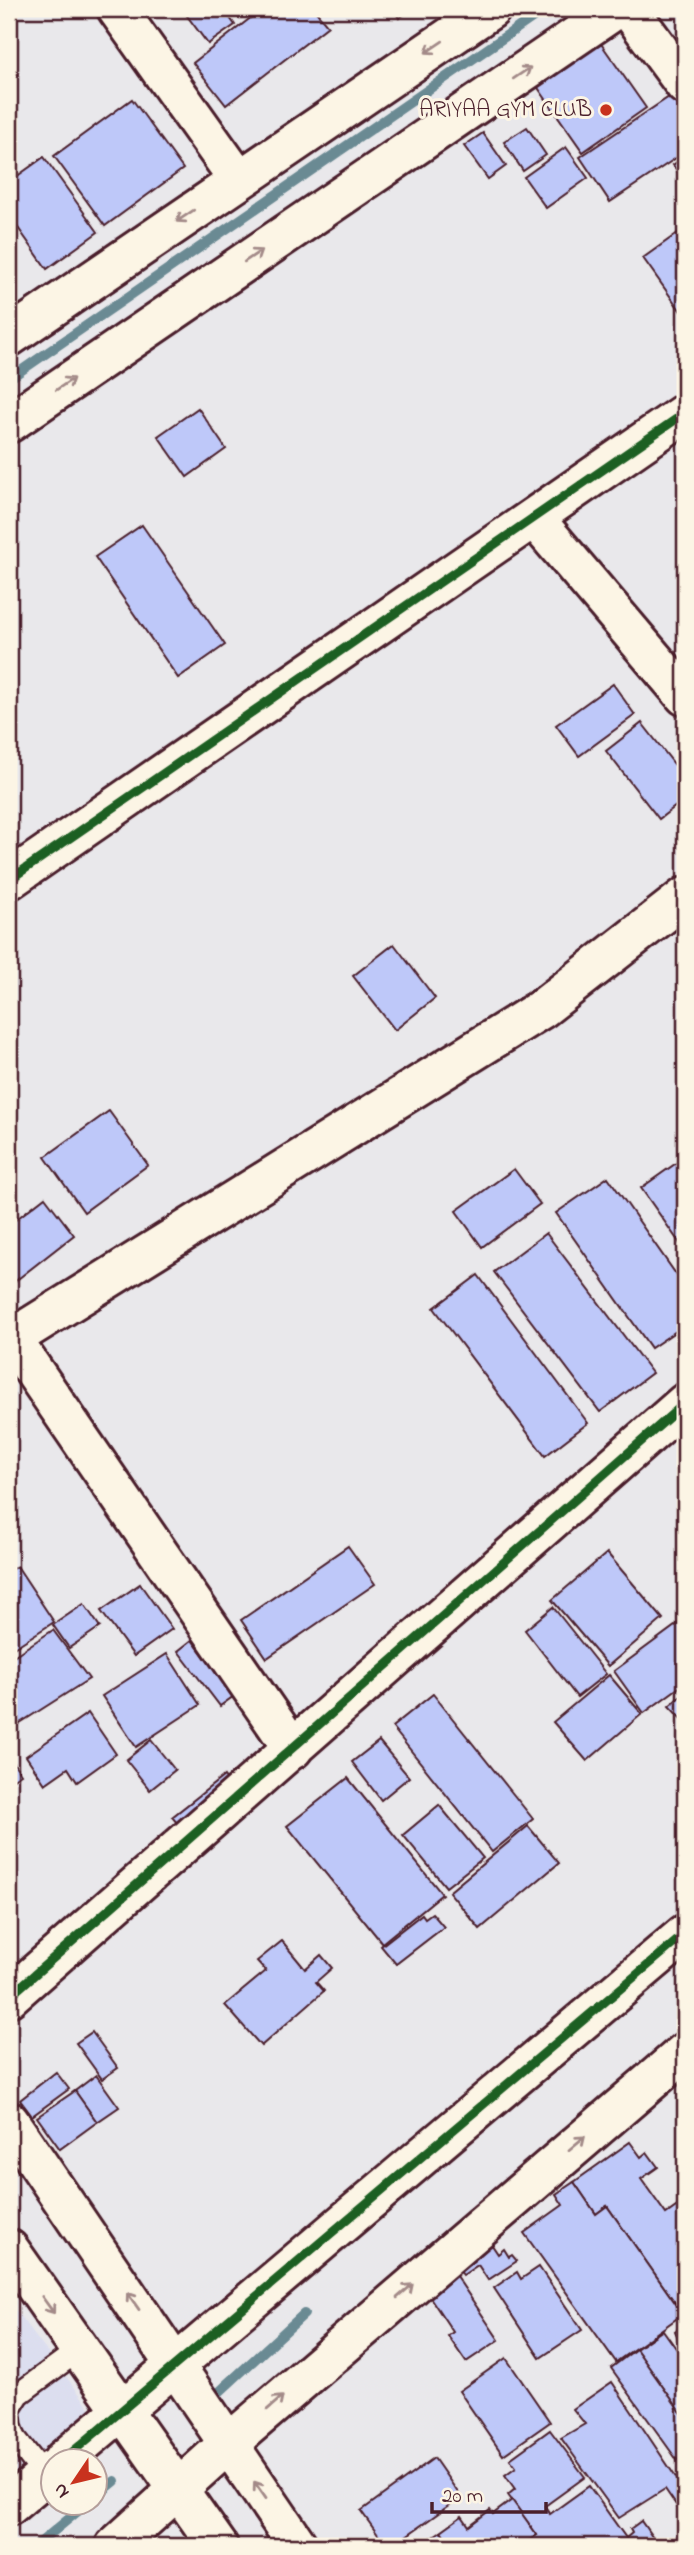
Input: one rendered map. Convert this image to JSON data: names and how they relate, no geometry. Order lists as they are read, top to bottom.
{
  "places": ["ARIYAA GYM CLUB"],
  "scale_bar": "20 m",
  "north": "bottom left"
}
